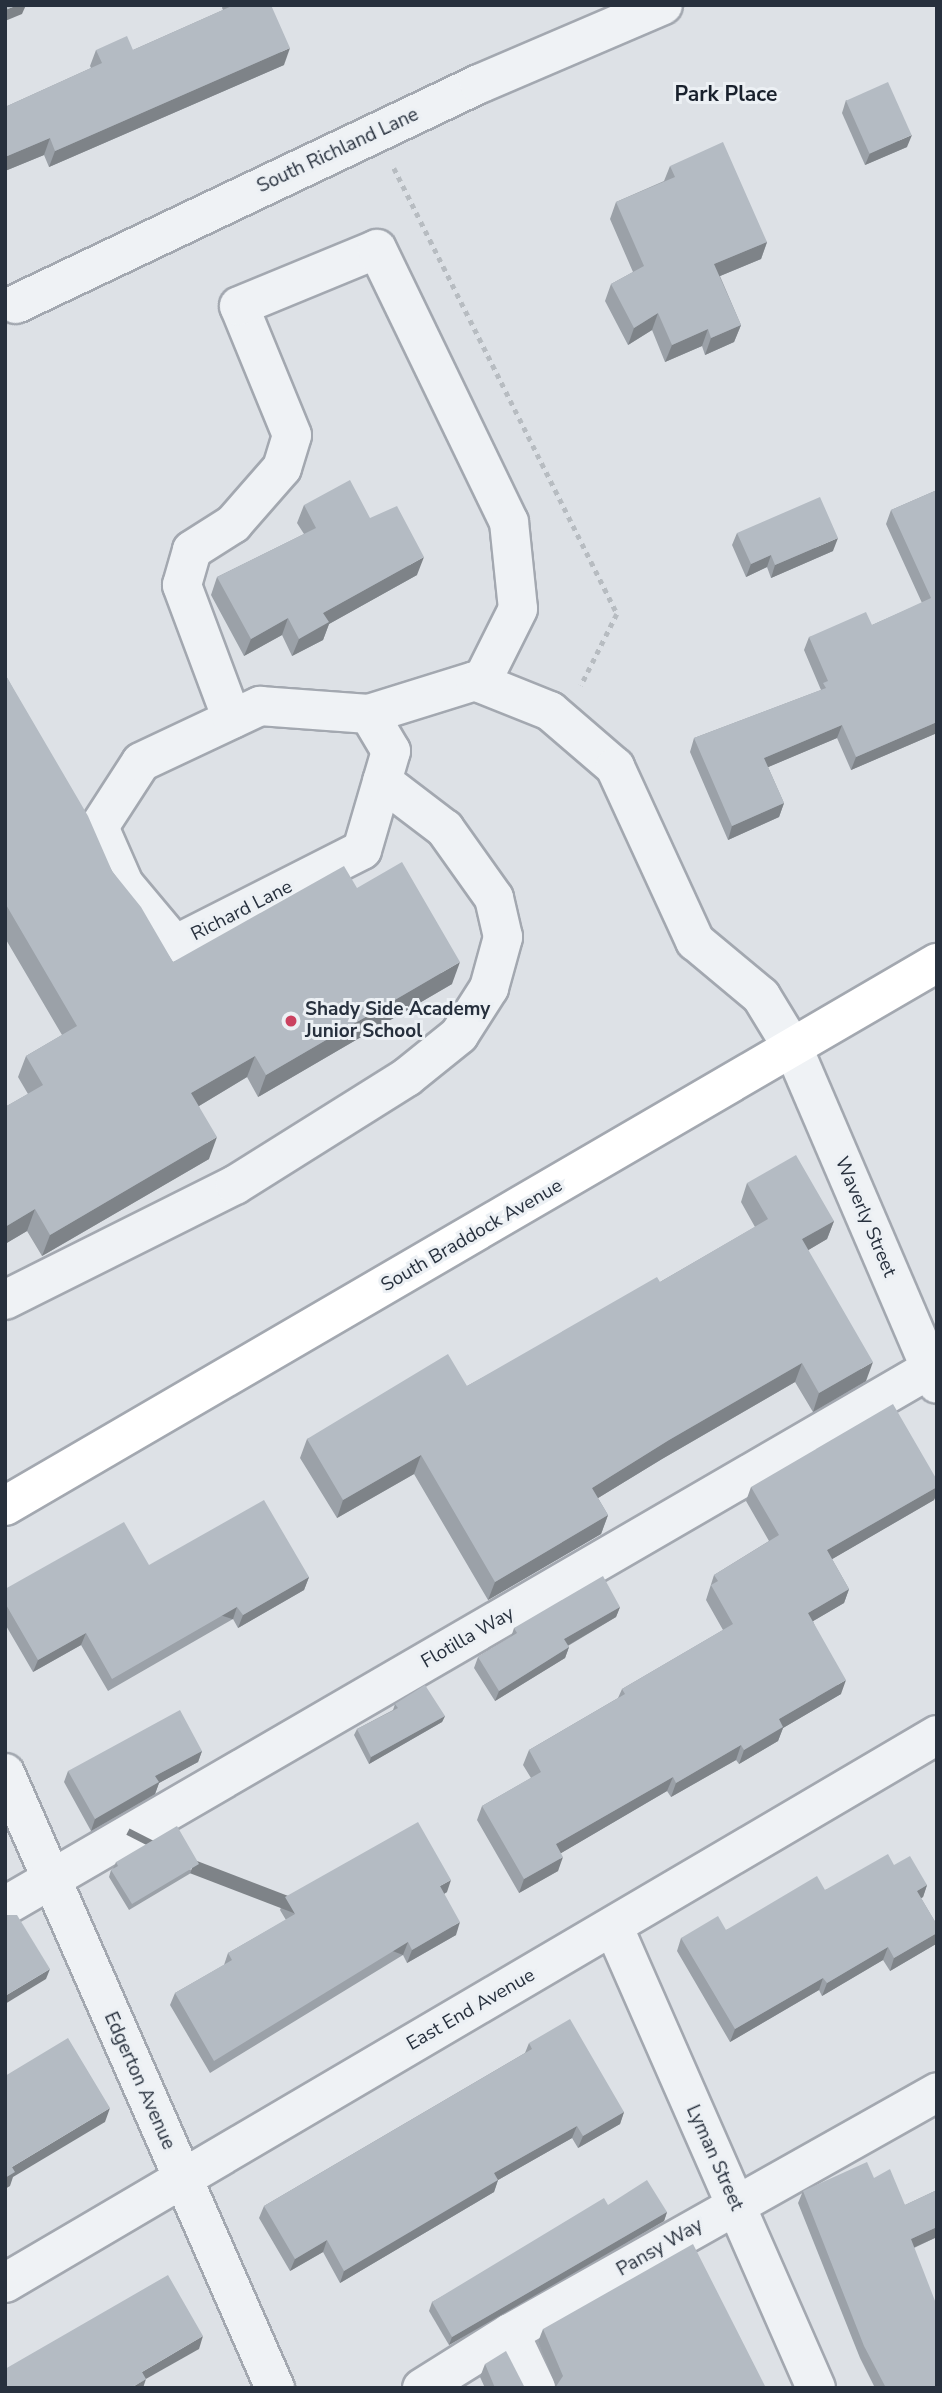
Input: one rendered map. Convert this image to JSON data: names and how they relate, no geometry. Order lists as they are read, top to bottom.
{
  "streets": {
    "main road": ["South Braddock Avenue"],
    "street": [
      "South Richland Lane",
      "Richard Lane",
      "Waverly Street",
      "Flotilla Way",
      "East End Avenue",
      "Edgerton Avenue",
      "Lyman Street",
      "Pansy Way"
    ]
  },
  "crossings": [
    ["Waverly Street", "South Braddock Avenue"],
    ["Waverly Street", "Flotilla Way"],
    ["Flotilla Way", "Edgerton Avenue"],
    ["East End Avenue", "Edgerton Avenue"],
    ["East End Avenue", "Lyman Street"],
    ["Lyman Street", "Pansy Way"]
  ],
  "districts": ["Park Place"],
  "places": ["Shady Side Academy Junior School"]
}
